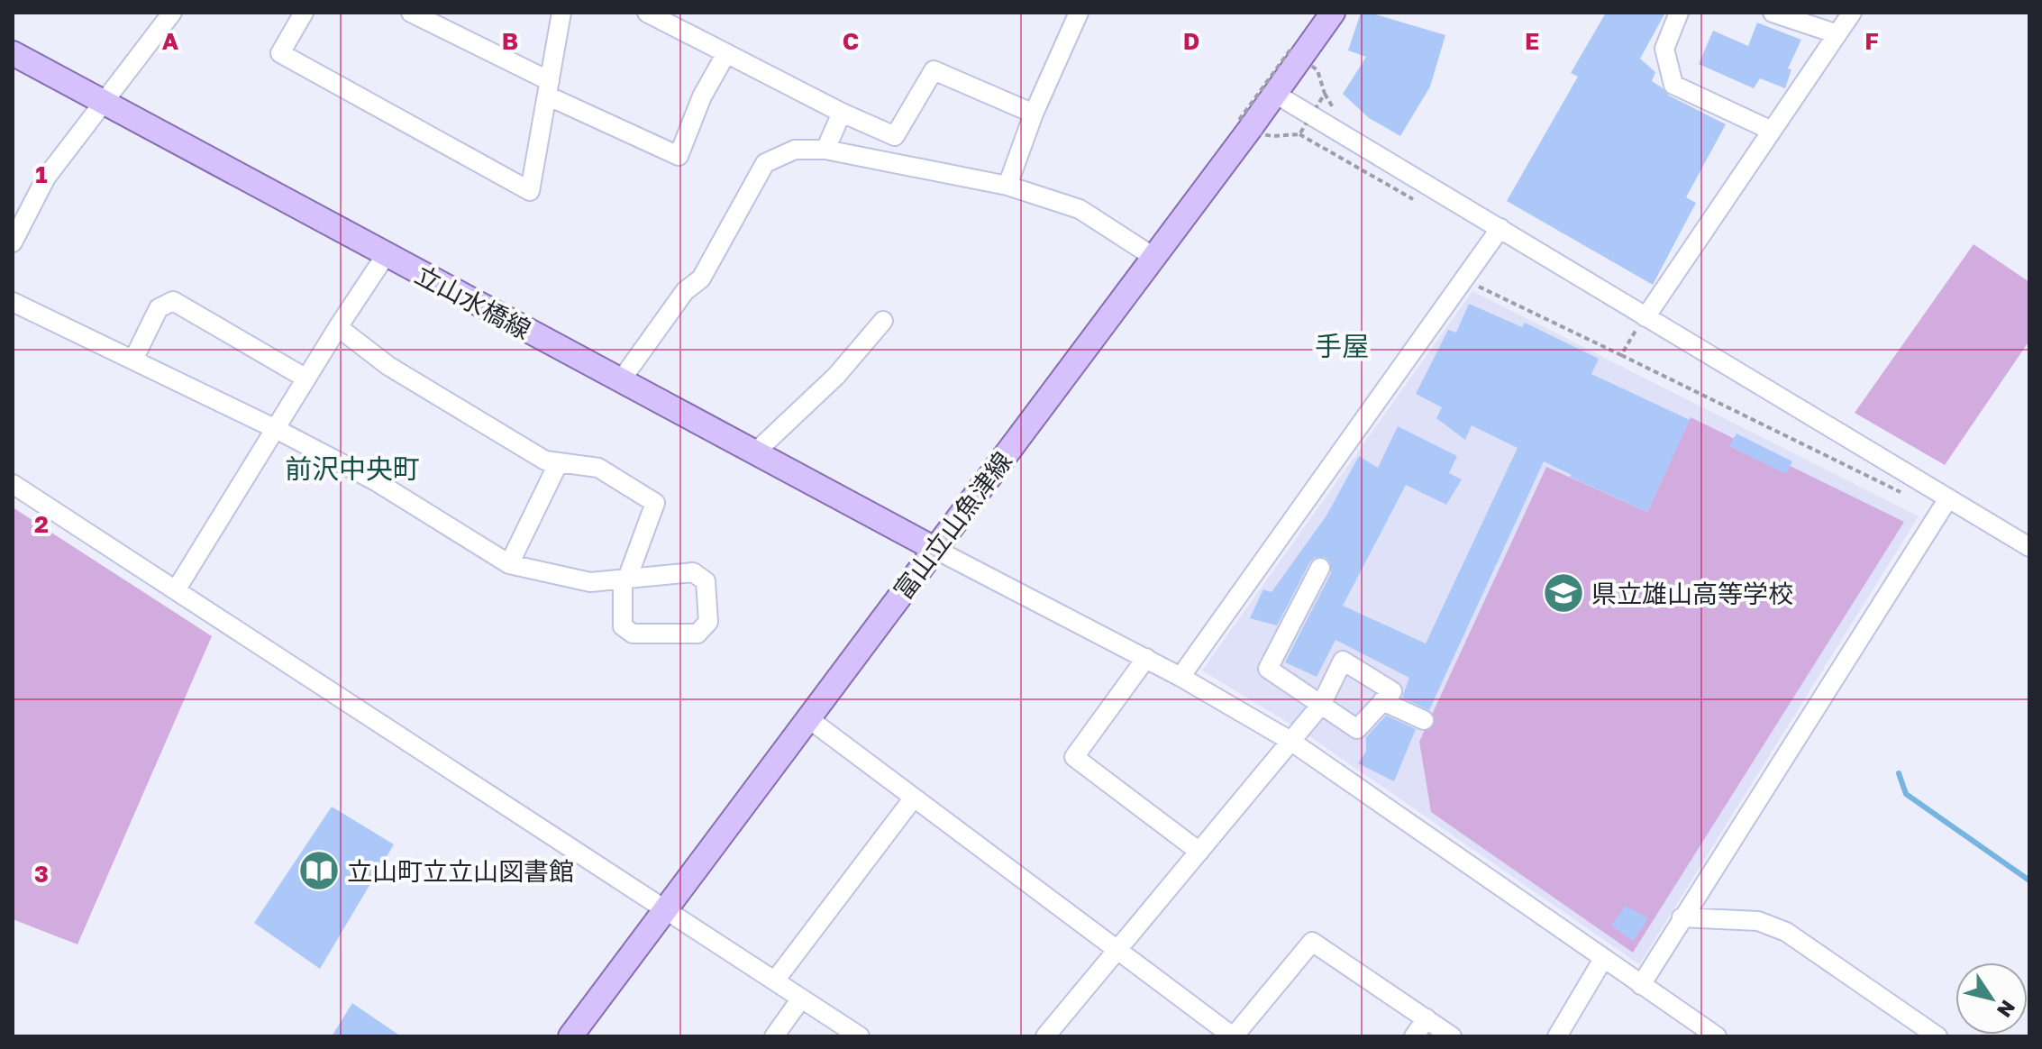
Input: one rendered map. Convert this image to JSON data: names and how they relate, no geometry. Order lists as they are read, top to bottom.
{
  "streets": {
    "main road": ["立山水橋線", "富山立山魚津線"]
  },
  "crossings": [
    ["立山水橋線", "富山立山魚津線"]
  ],
  "districts": ["手屋", "前沢中央町"],
  "places": {
    "school or university": ["県立雄山高等学校"],
    "library": ["立山町立立山図書館"]
  },
  "north": "bottom right",
  "grid": {
    "columns": [
      "A",
      "B",
      "C",
      "D",
      "E",
      "F"
    ],
    "rows": ["1", "2", "3"]
  }
}
